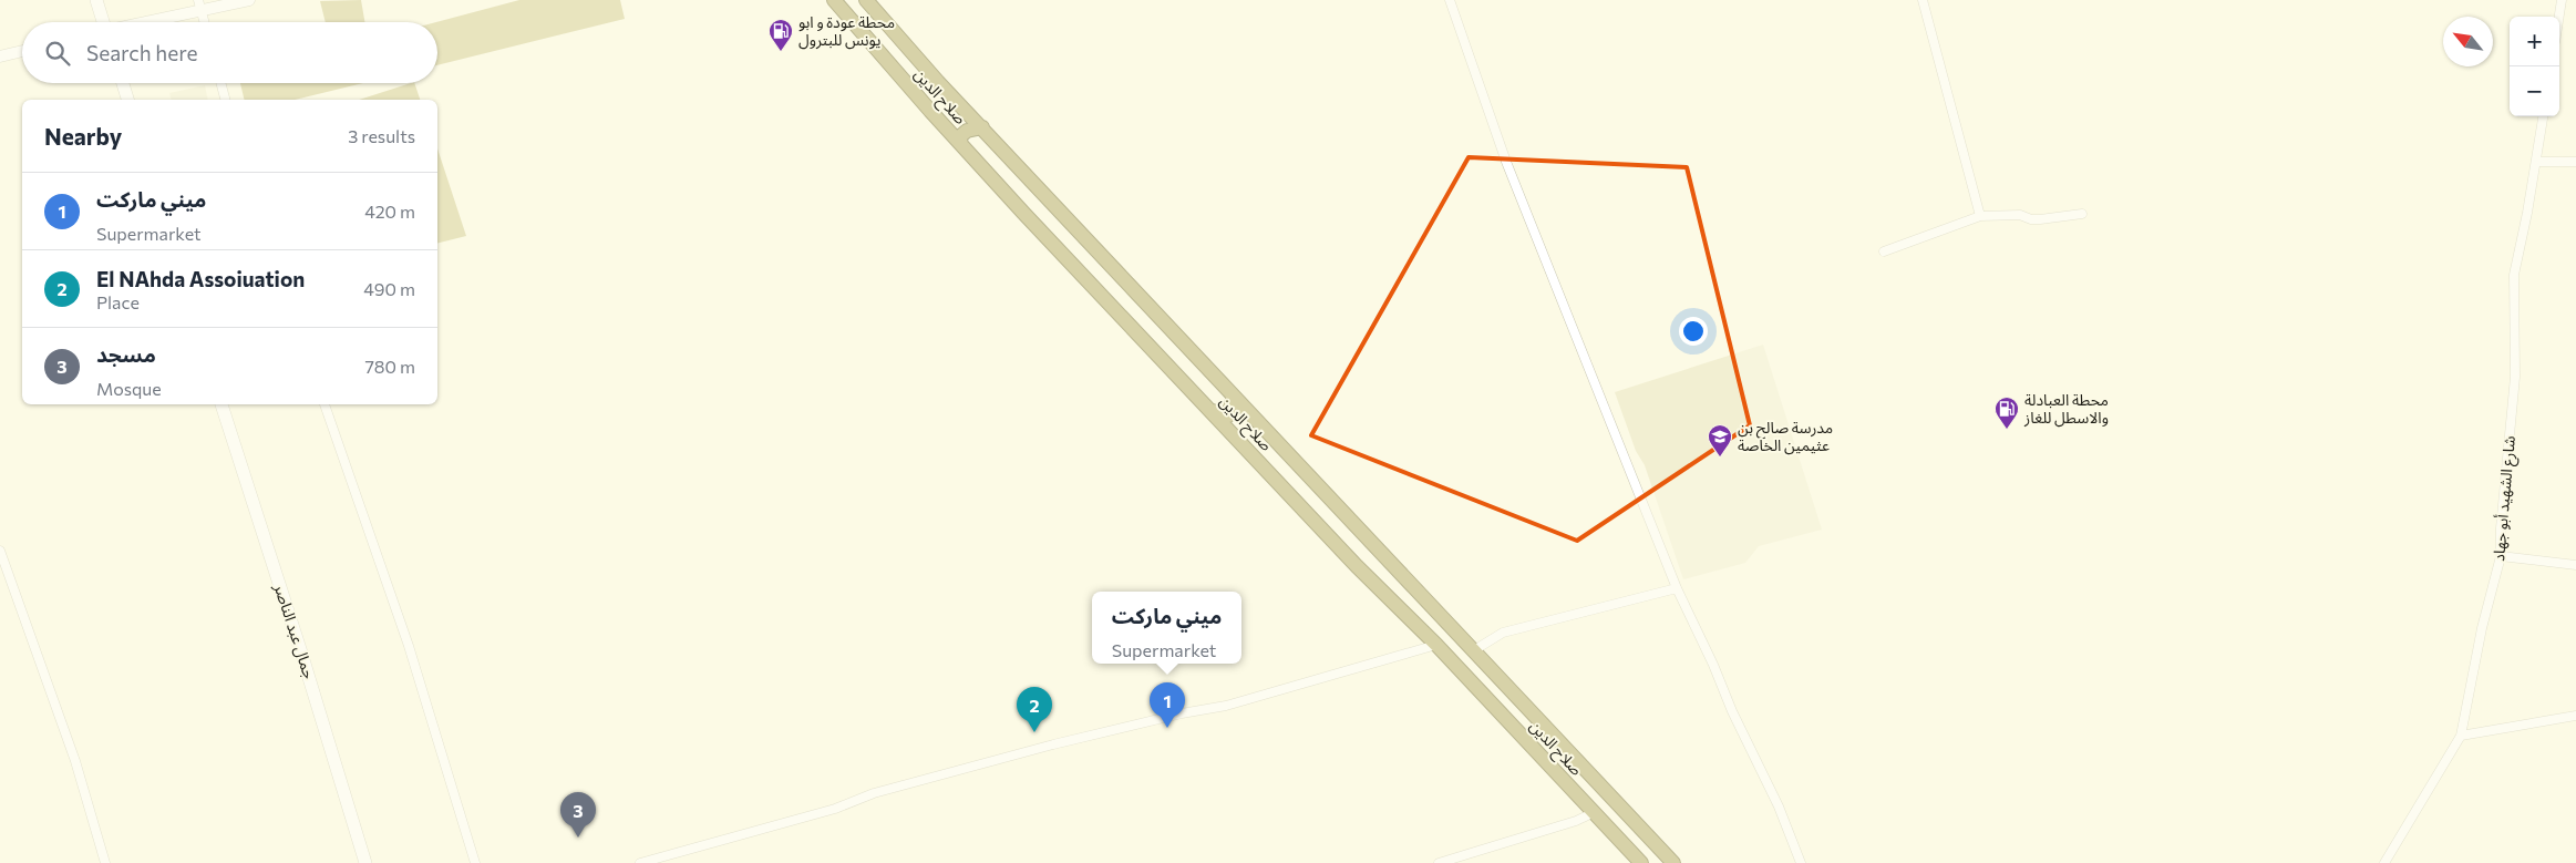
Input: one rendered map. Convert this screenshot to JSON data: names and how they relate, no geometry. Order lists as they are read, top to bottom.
{
  "streets": {
    "highway": ["صلاح الدين"],
    "main road": ["جمال عبد الناصر"],
    "street": ["شارع الشهيد أبو جهاد"]
  },
  "places": {
    "fuel station": ["محطة عودة و ابو يونس للبترول", "محطة العبادلة والاسطل للغاز"],
    "school or university": ["مدرسة صالح بن عثيمين الخاصة"]
  },
  "north": "top left",
  "page": {
    "map_buttons": ["+", "−"],
    "search": "Search here",
    "heading": ["Nearby", "3 results"],
    "list": [
      {
        "mark": "1",
        "name": "ميني ماركت",
        "note": "Supermarket",
        "value": "420 m"
      },
      {
        "mark": "2",
        "name": "El NAhda Assoiuation",
        "note": "Place",
        "value": "490 m"
      },
      {
        "mark": "3",
        "name": "مسجد",
        "note": "Mosque",
        "value": "780 m"
      }
    ],
    "popup": ["ميني ماركت", "Supermarket"],
    "pins": ["1", "2", "3"]
  }
}
